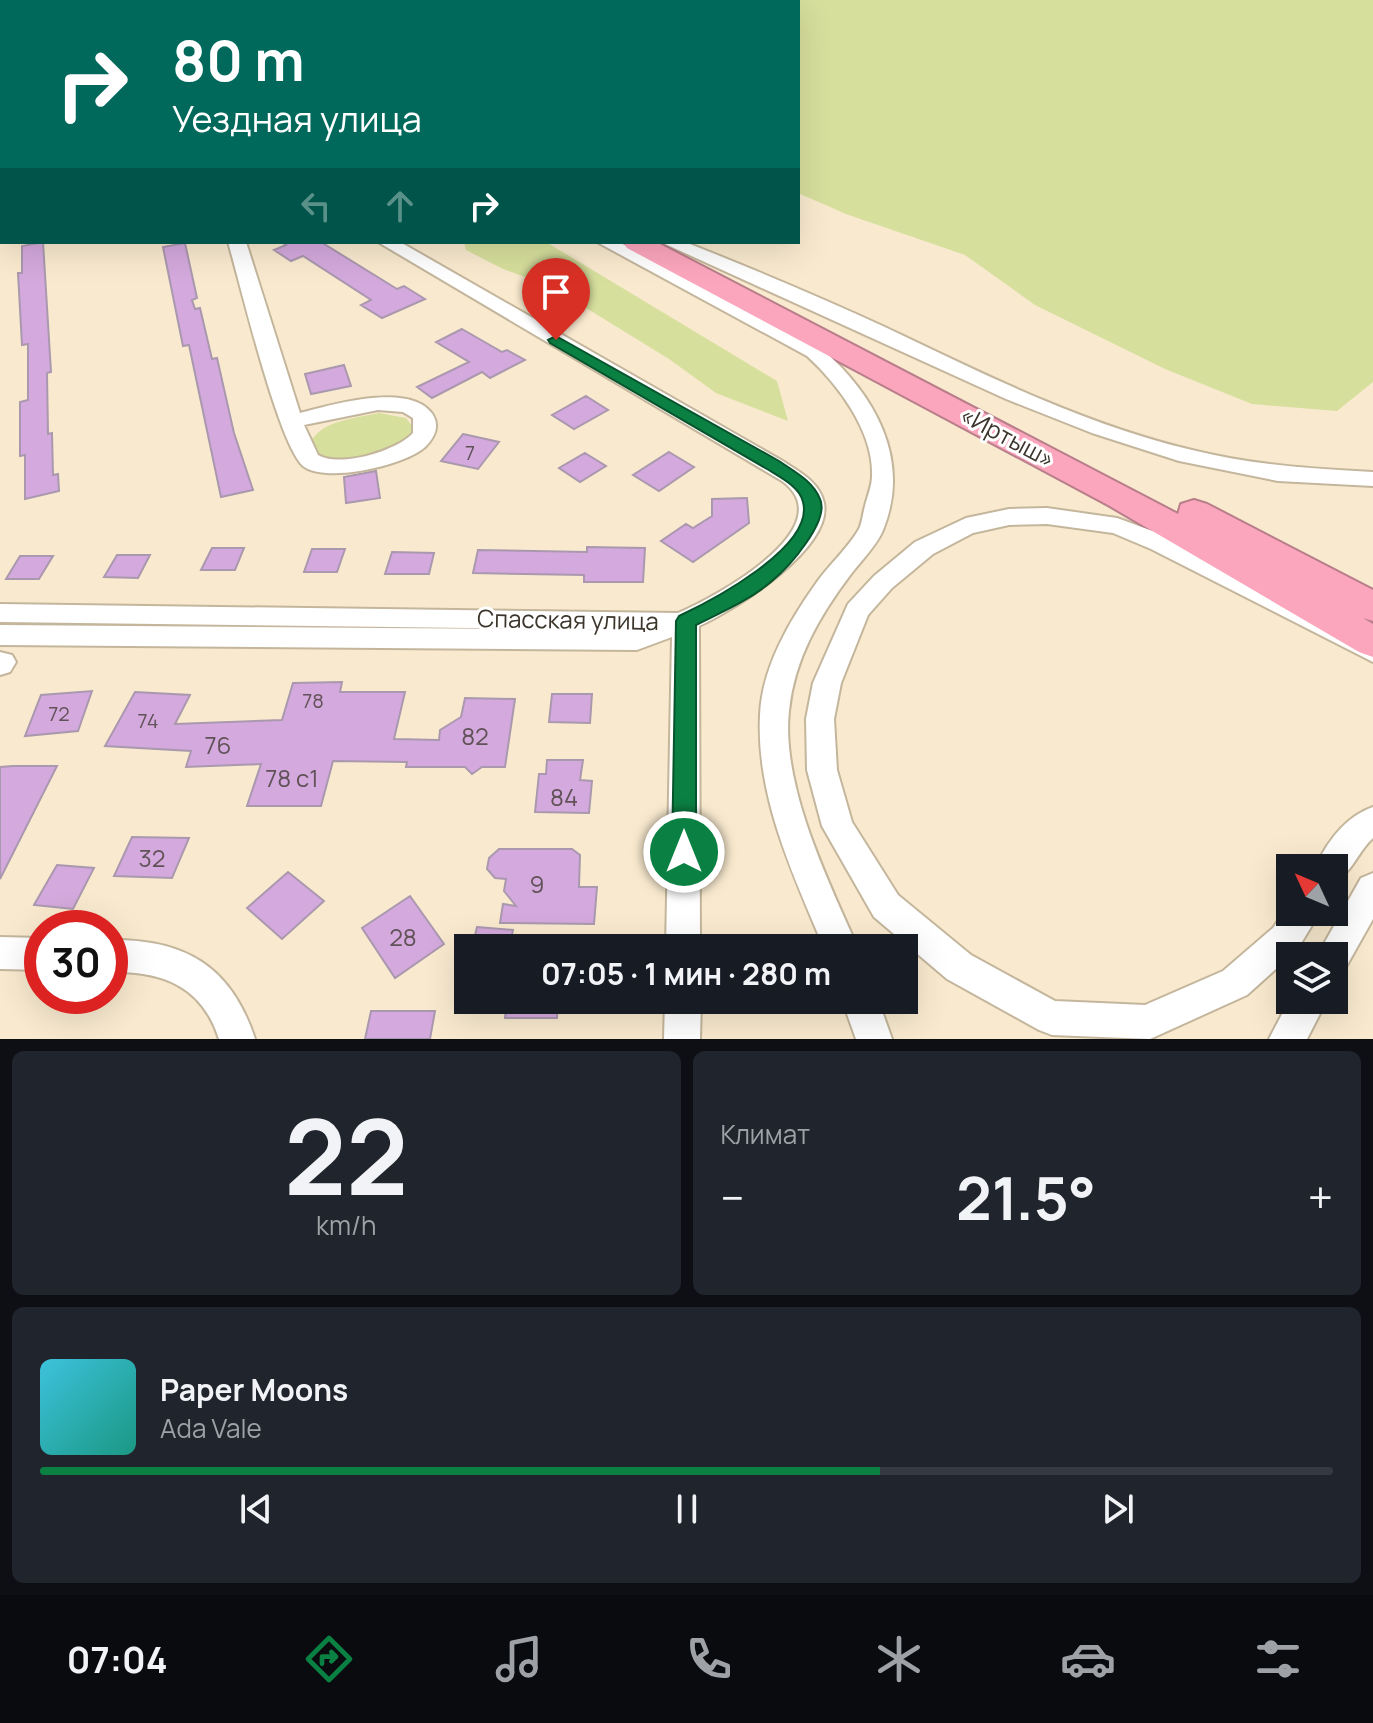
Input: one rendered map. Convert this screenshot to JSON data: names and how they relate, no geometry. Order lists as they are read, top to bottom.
{
  "streets": {
    "highway": ["«Иртыш»"],
    "street": ["Спасская улица"]
  },
  "house_numbers": [
    "7",
    "78",
    "72",
    "74",
    "82",
    "76",
    "78 с1",
    "84",
    "32",
    "9",
    "28"
  ],
  "north": "top left",
  "page": {
    "turn": ["80 m", "Уездная улица"],
    "limit": "30",
    "trip": "07:05 · 1 мин · 280 m",
    "tile": [
      ["22", "km/h"],
      "Климат"
    ],
    "heat": ["−", "21.5°", "+"],
    "song": ["Paper Moons", "Ada Vale"],
    "tabs": "07:04"
  }
}
